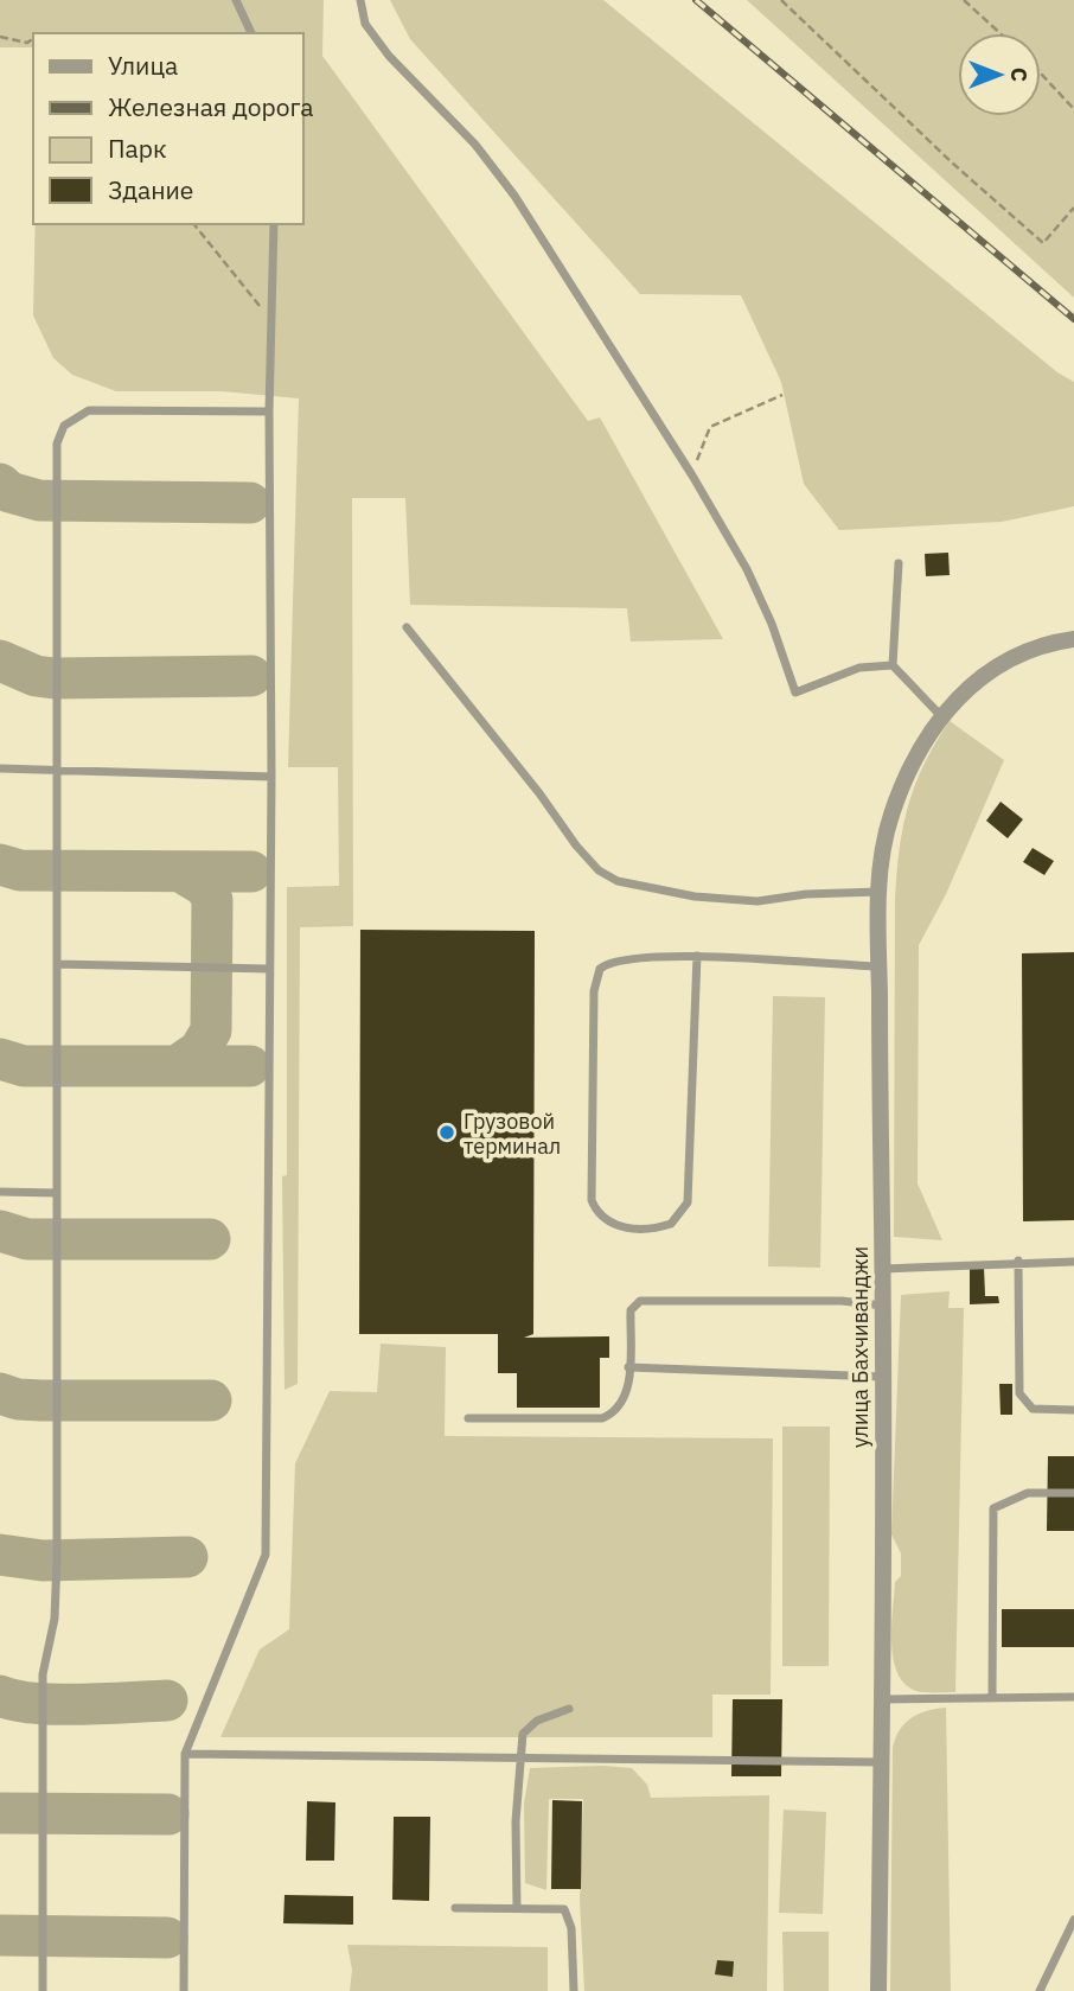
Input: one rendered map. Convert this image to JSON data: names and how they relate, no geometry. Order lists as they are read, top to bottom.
{
  "streets": {
    "street": ["улица Бахчиванджи"]
  },
  "places": ["Грузовой терминал"],
  "legend": [
    "Улица",
    "Железная дорога",
    "Парк",
    "Здание"
  ],
  "north": "right"
}
